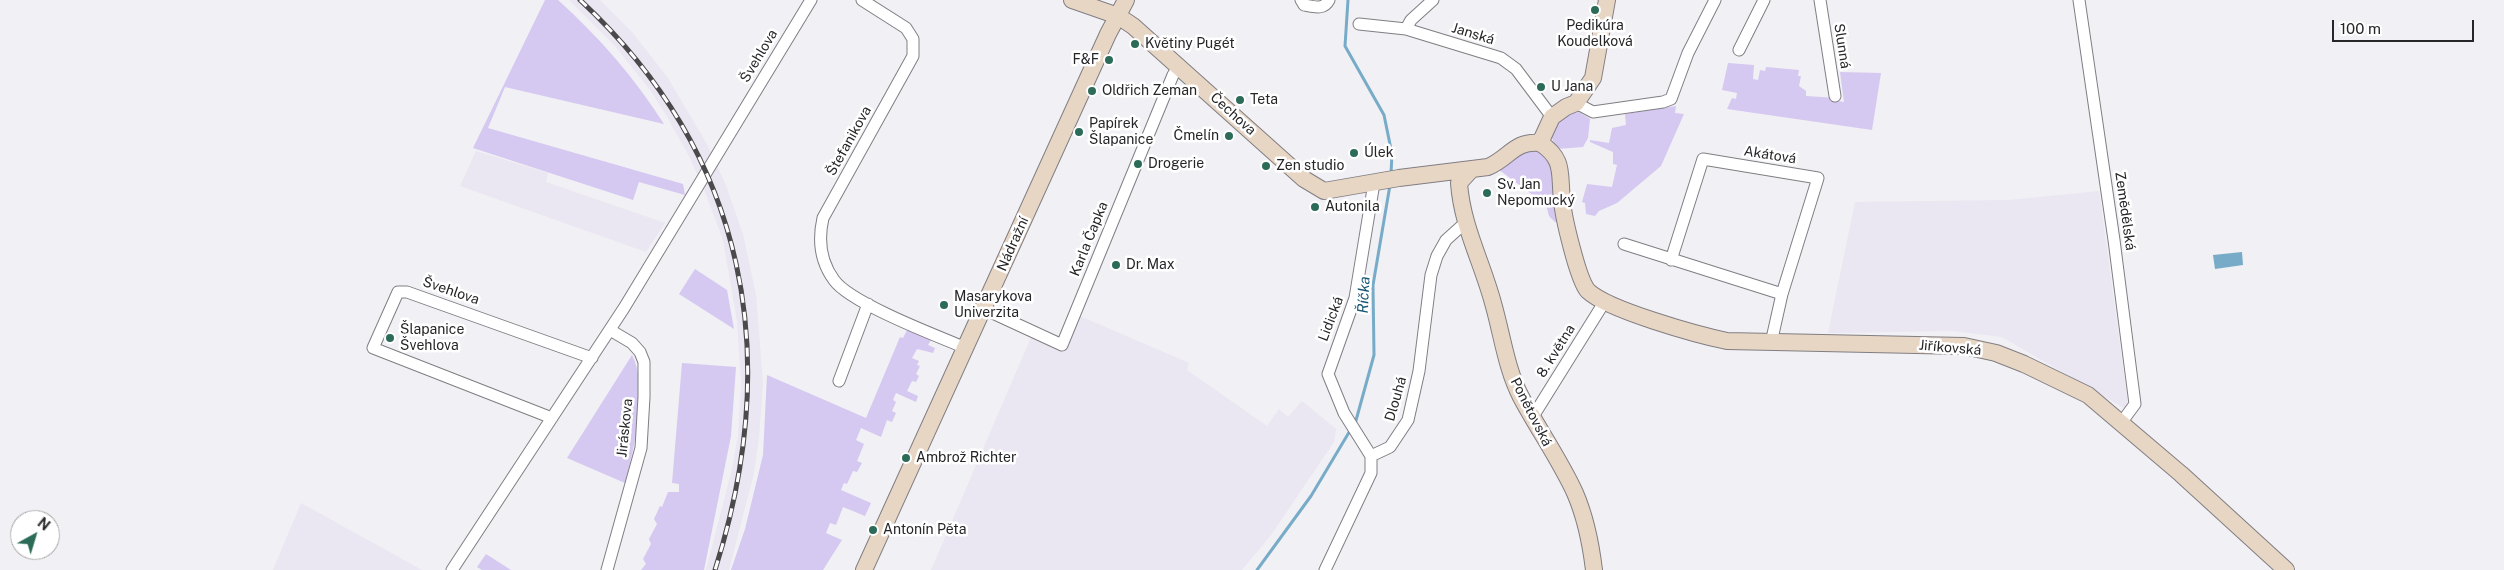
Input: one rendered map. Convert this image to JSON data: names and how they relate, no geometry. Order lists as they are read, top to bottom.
{
  "streets": {
    "street": [
      "Janská",
      "Slunná",
      "Švehlova",
      "Čechova",
      "Štefanikova",
      "Akátová",
      "Zemědělská",
      "Karla Čapka",
      "Nádražní",
      "Lidická",
      "Jiříkovská",
      "8. května",
      "Dlouhá",
      "Ponětovská",
      "Jiráskova"
    ]
  },
  "crossings": [
    ["Švehlova", "Jiráskova"],
    ["Čechova", "Karla Čapka"],
    ["Čechova", "Nádražní"],
    ["Čechova", "Lidická"],
    ["Čechova", "Jiříkovská"],
    ["Štefanikova", "Nádražní"],
    ["Akátová", "Jiříkovská"],
    ["Zemědělská", "Jiříkovská"],
    ["Karla Čapka", "Nádražní"],
    ["Lidická", "Dlouhá"],
    ["Jiříkovská", "8. května"],
    ["8. května", "Ponětovská"],
    ["Dlouhá", "Ponětovská"]
  ],
  "water": ["Říčka"],
  "places": [
    "Pedikúra Koudelková",
    "Květiny Pugét",
    "F&F",
    "U Jana",
    "Oldřich Zeman",
    "Teta",
    "Papírek Šlapanice",
    "Čmelín",
    "Úlek",
    "Drogerie",
    "Zen studio",
    "Sv. Jan Nepomucký",
    "Autonila",
    "Dr. Max",
    "Masarykova Univerzita",
    "Šlapanice Švehlova",
    "Ambrož Richter",
    "Antonín Pěta"
  ],
  "scale_bar": "100 m",
  "north": "top right"
}
